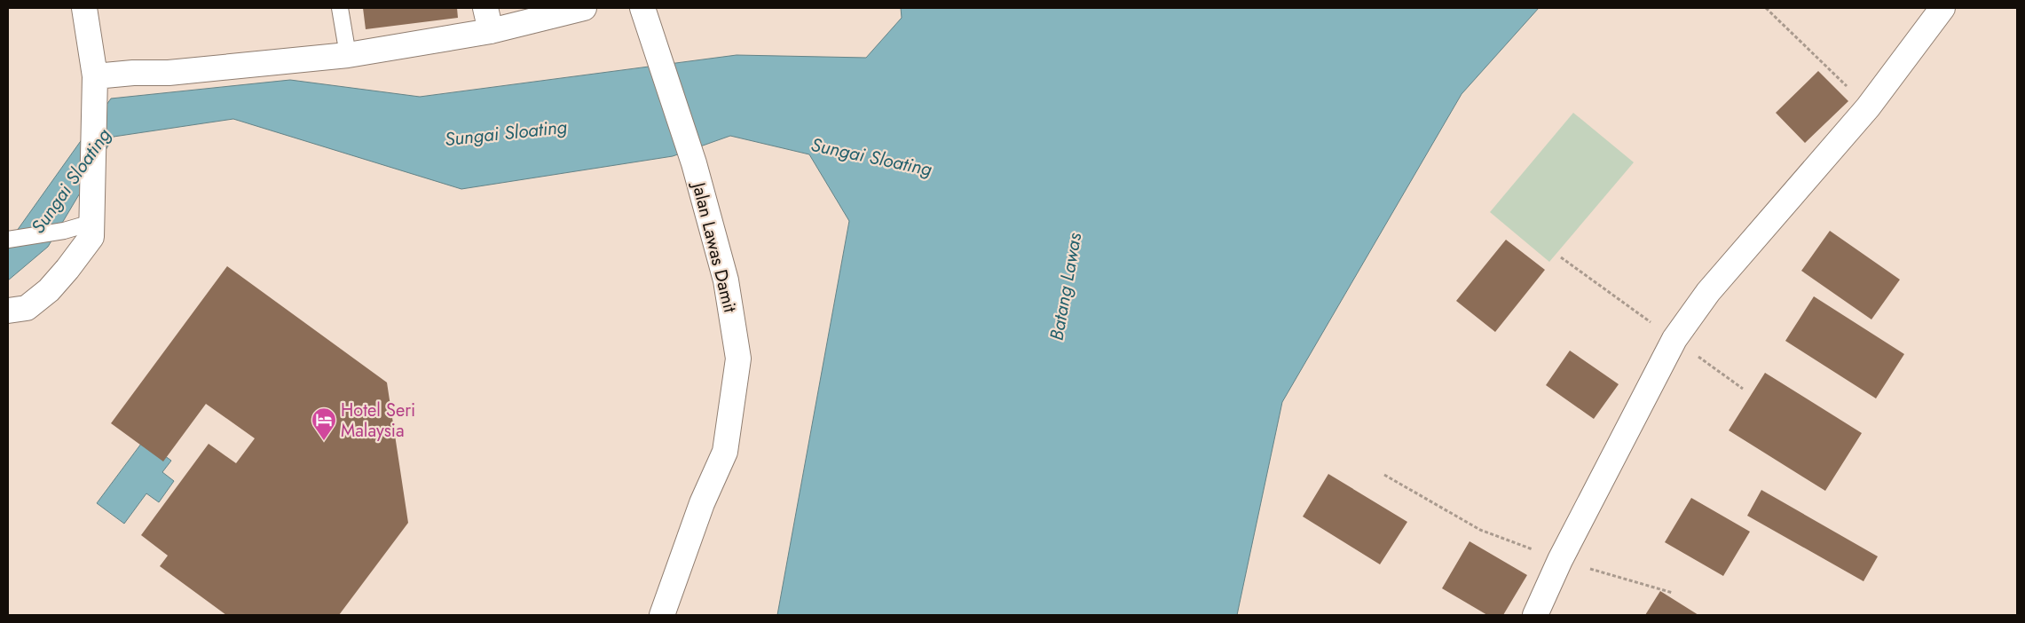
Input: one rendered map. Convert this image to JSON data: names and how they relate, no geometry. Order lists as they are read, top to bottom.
{
  "streets": {
    "street": ["Jalan Lawas Damit"]
  },
  "water": ["Sungai Sloating", "Batang Lawas"],
  "places": {
    "hotel": ["Hotel Seri Malaysia"]
  }
}
